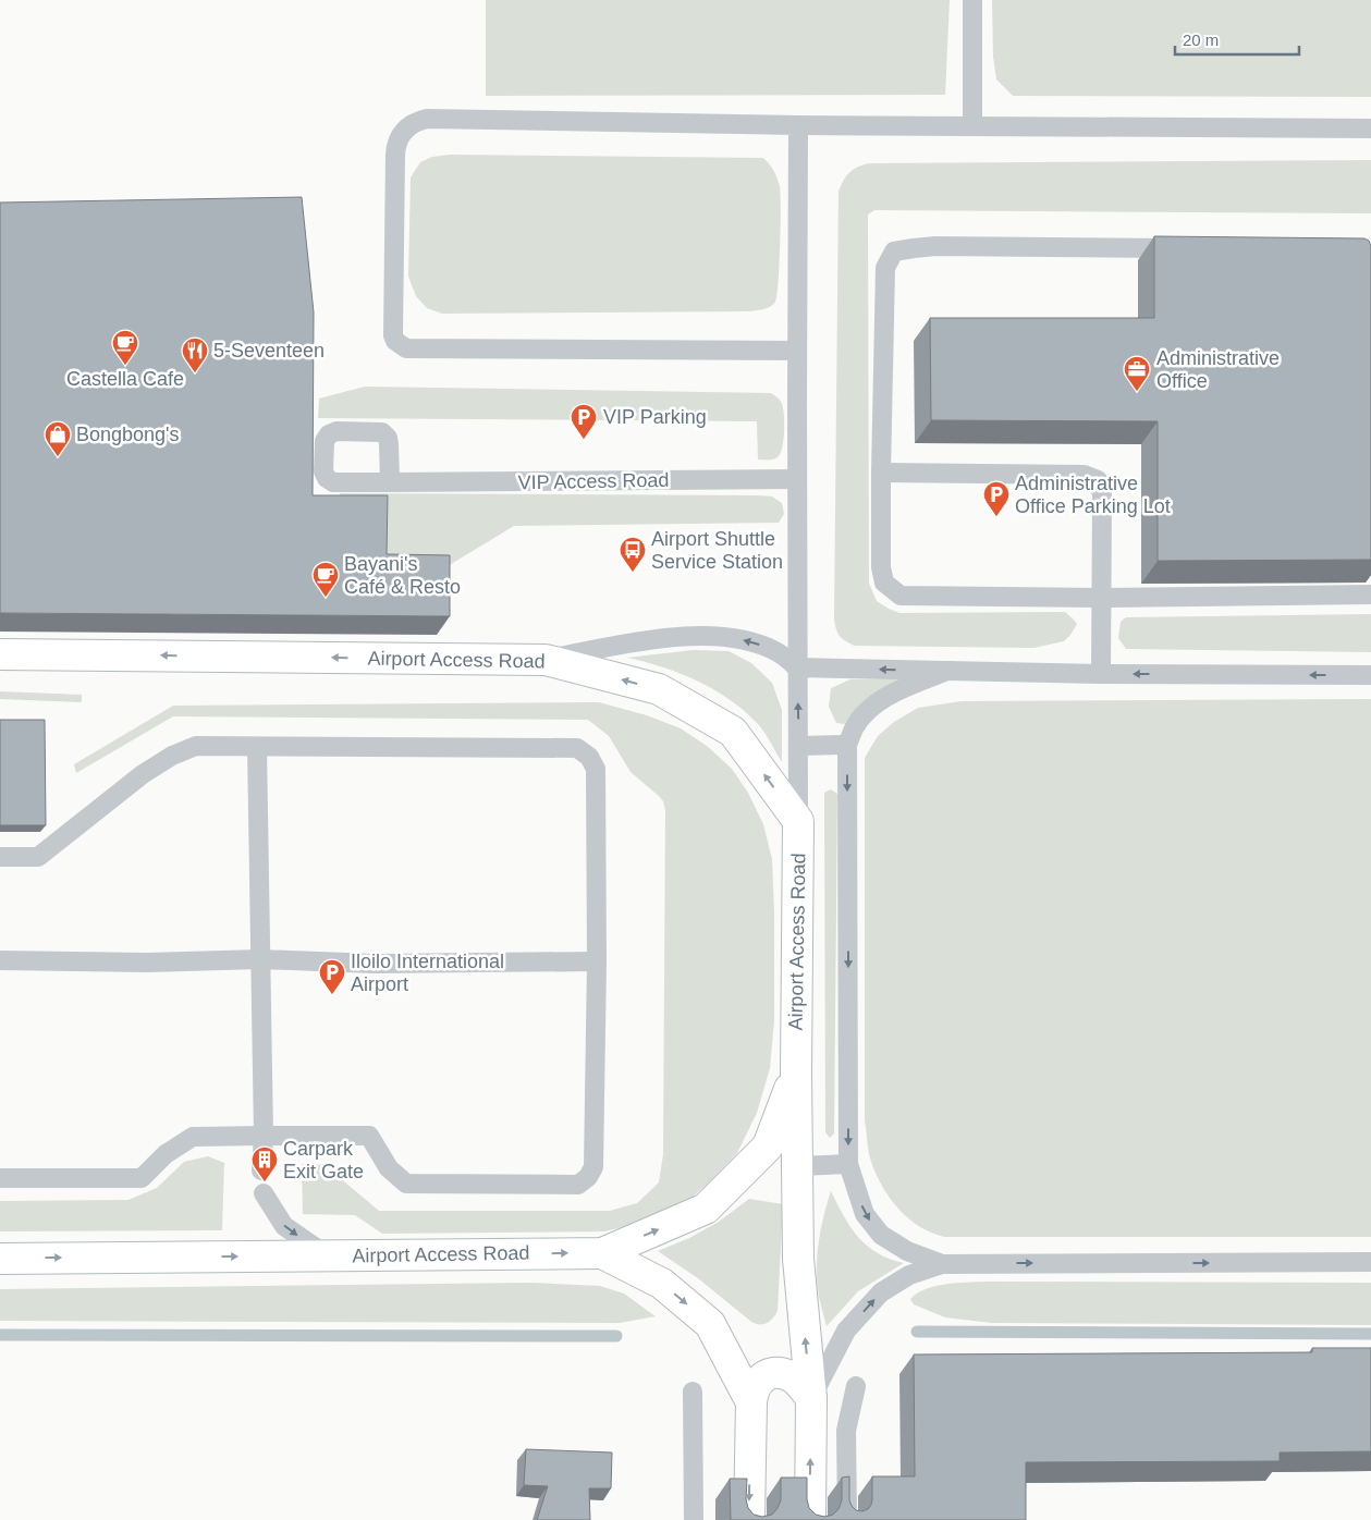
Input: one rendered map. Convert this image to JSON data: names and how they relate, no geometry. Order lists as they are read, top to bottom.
{
  "streets": {
    "main road": ["Airport Access Road"],
    "lane": ["VIP Access Road"]
  },
  "places": {
    "cafe": ["Castella Cafe", "Bayani's Café & Resto"],
    "restaurant": ["5-Seventeen"],
    "office": ["Administrative Office"],
    "parking": ["VIP Parking", "Administrative Office Parking Lot", "Iloilo International Airport"],
    "shop": ["Bongbong's"],
    "bus stop": ["Airport Shuttle Service Station"],
    "building": ["Carpark Exit Gate"]
  },
  "scale_bar": "20 m"
}
